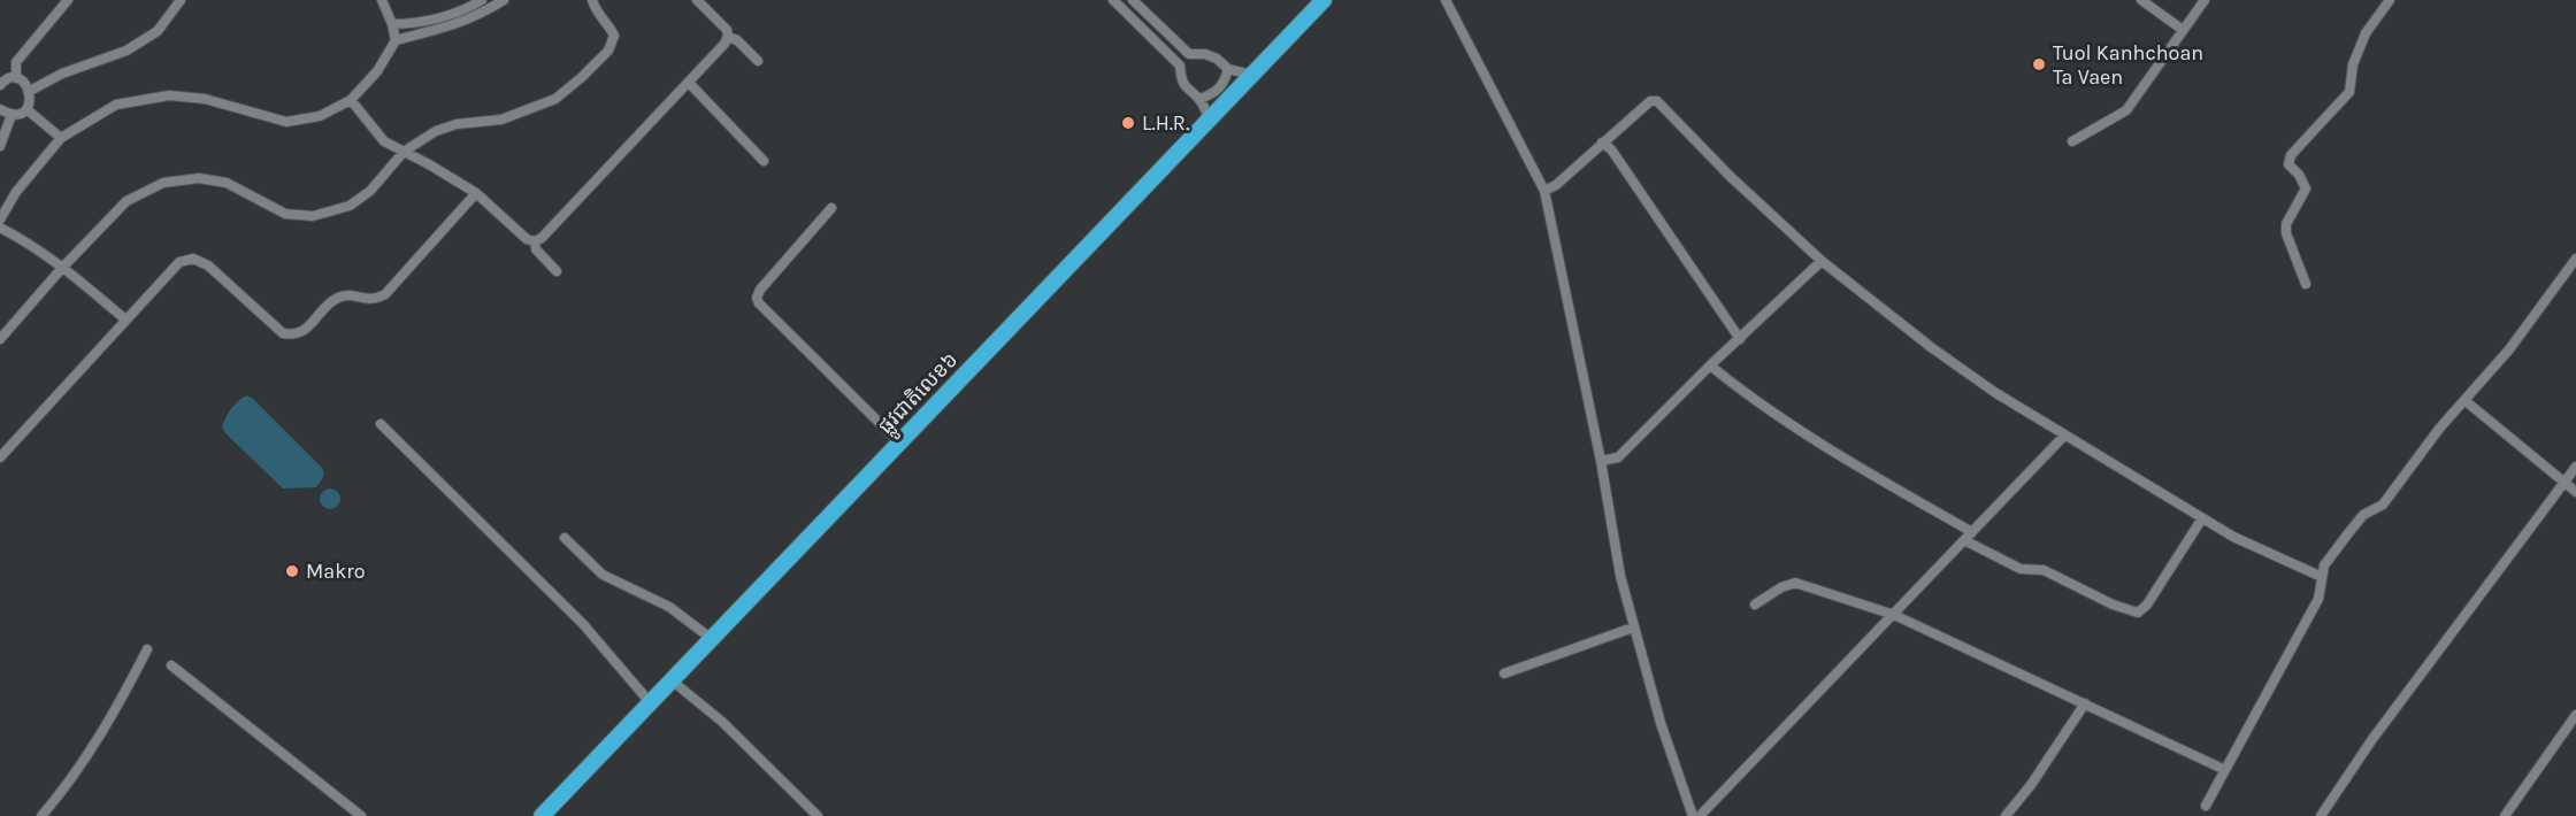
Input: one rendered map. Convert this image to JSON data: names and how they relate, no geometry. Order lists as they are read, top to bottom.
{
  "streets": {
    "highway": ["ផ្លូវជាតិលេខ៦"]
  },
  "places": ["Tuol Kanhchoan Ta Vaen", "L.H.R.", "Makro"]
}
